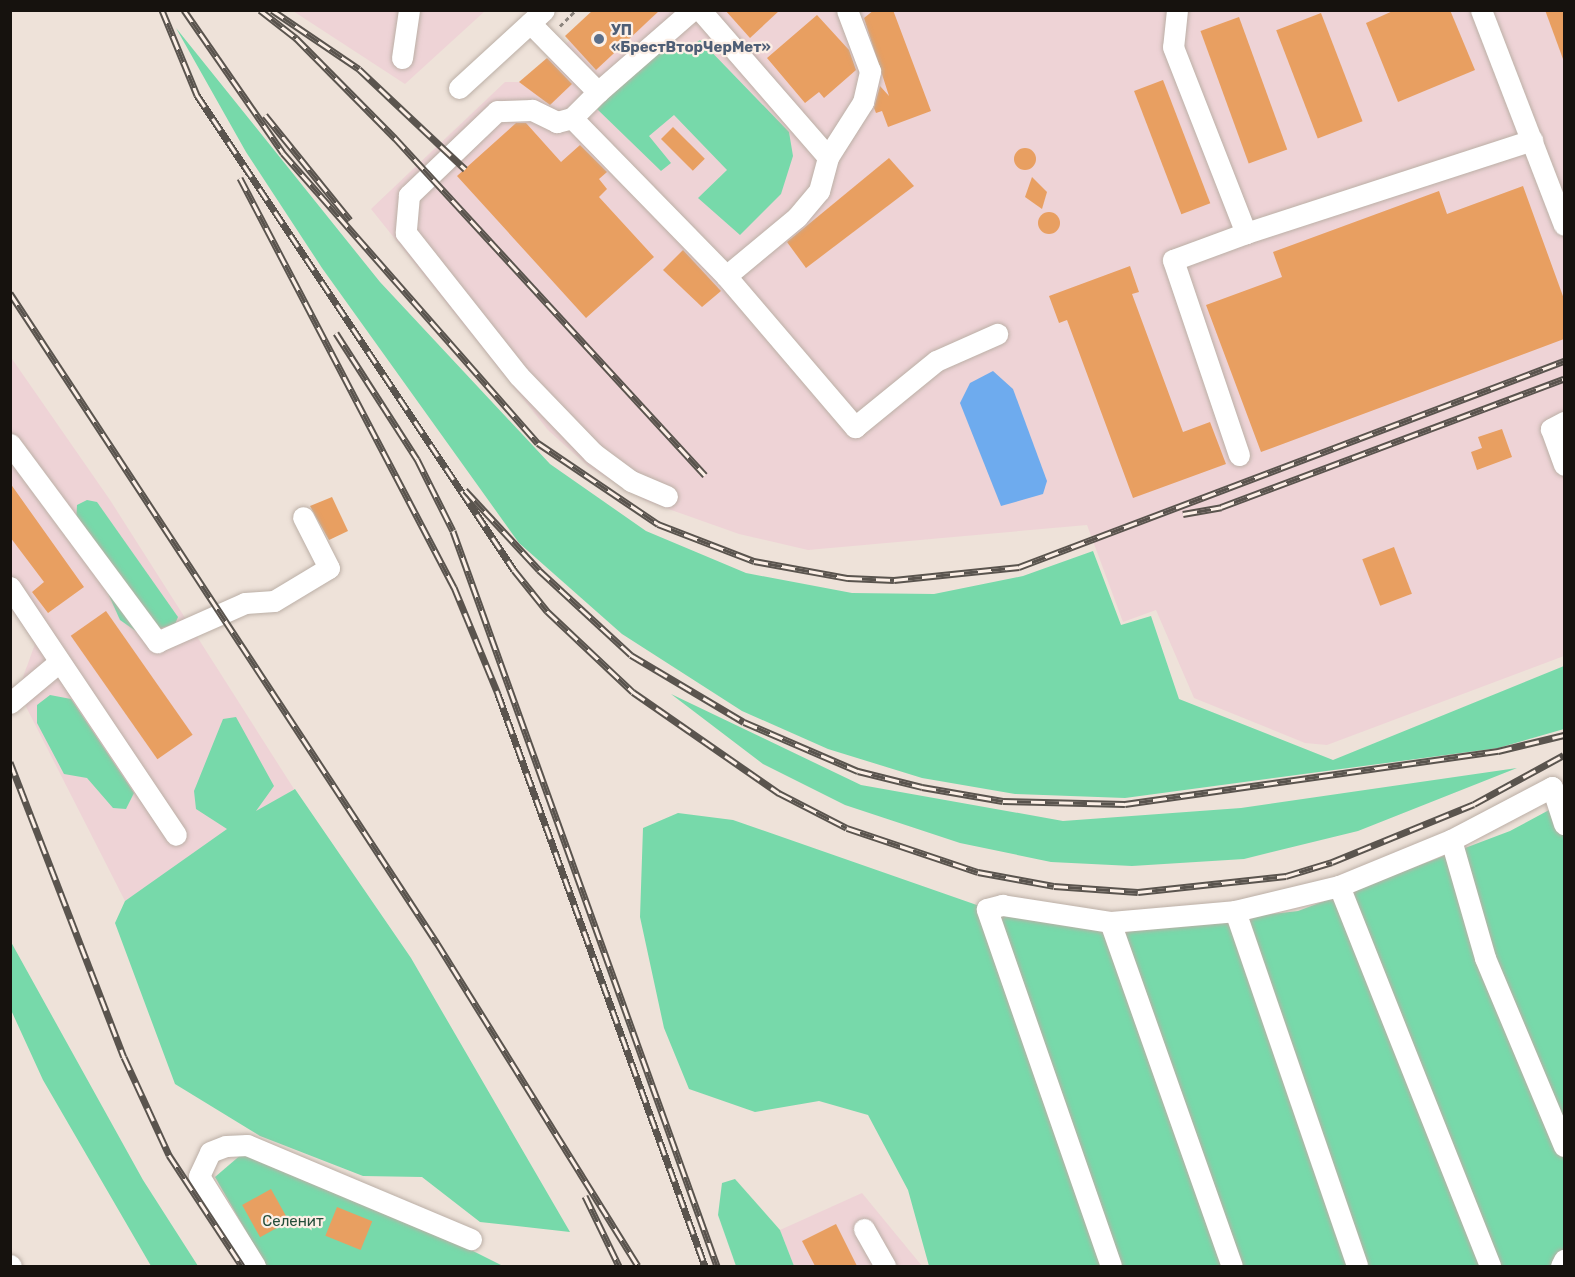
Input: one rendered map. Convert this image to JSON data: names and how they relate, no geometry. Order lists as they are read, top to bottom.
{
  "parks": ["Селенит"],
  "places": ["УП «БрестВторЧерМет»"]
}
